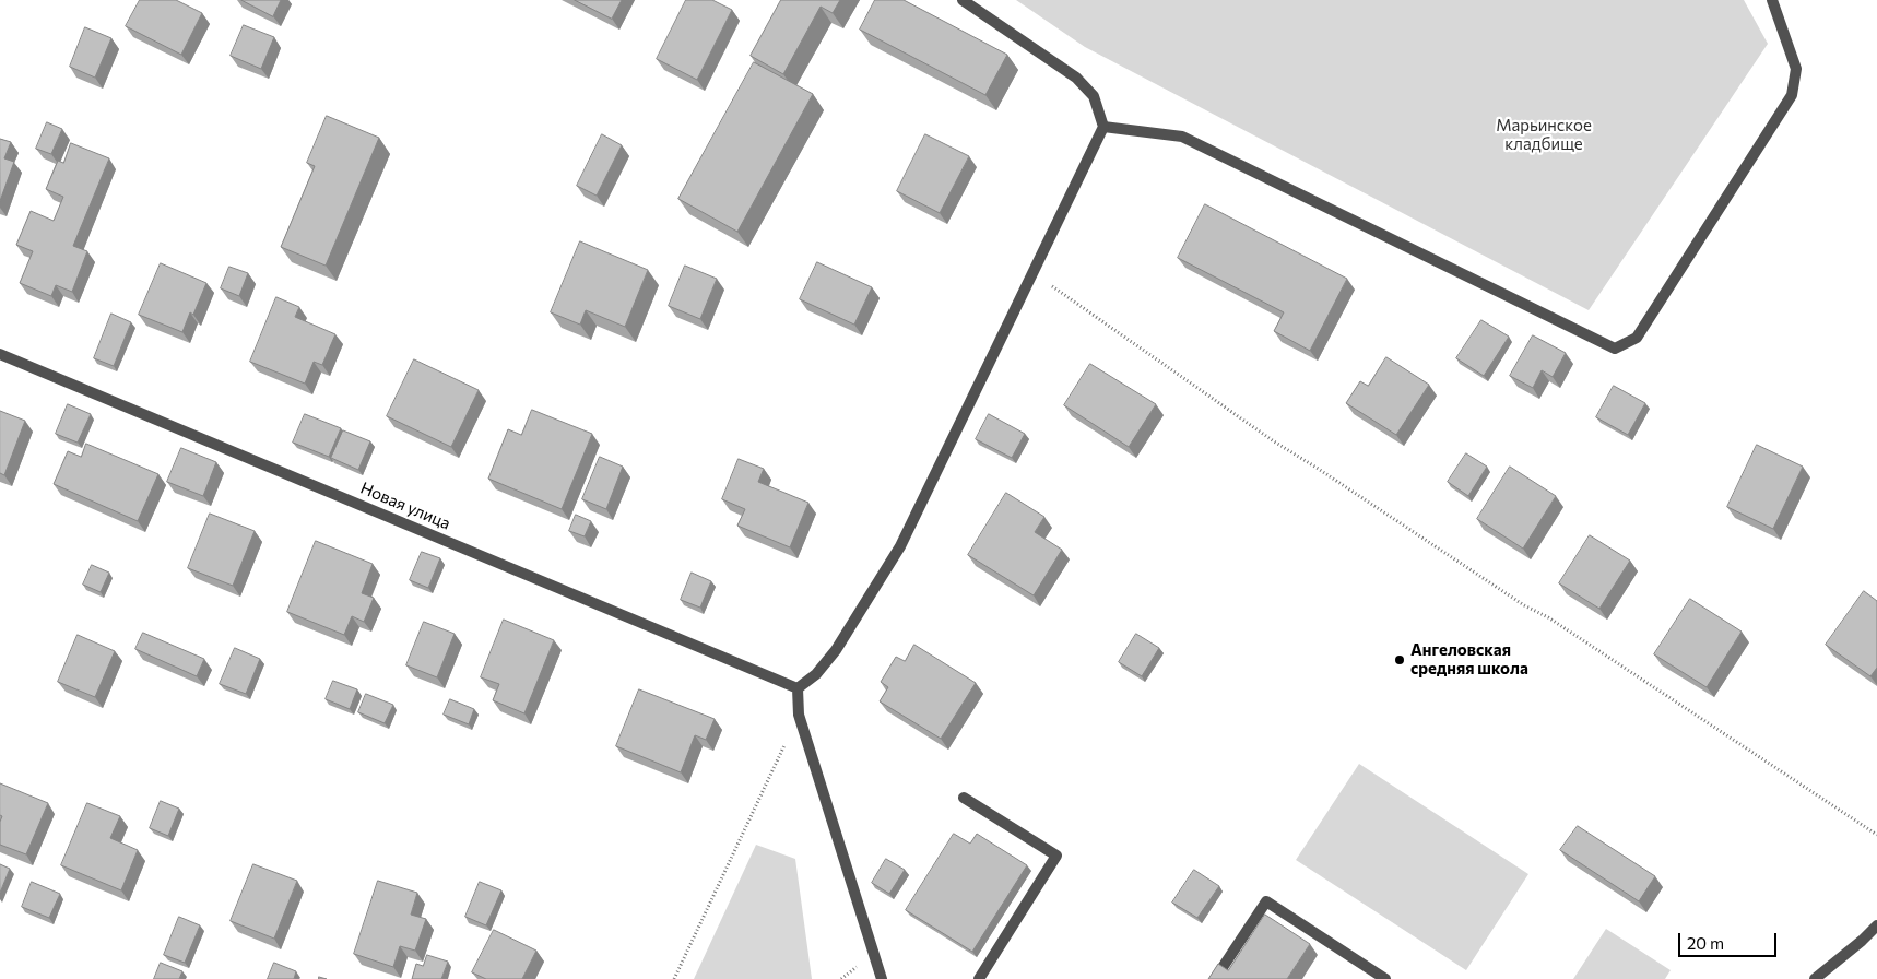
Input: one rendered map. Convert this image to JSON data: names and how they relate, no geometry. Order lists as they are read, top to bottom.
{
  "streets": {
    "street": ["Новая улица"]
  },
  "parks": ["Марьинское кладбище"],
  "places": ["Ангеловская средняя школа"],
  "scale_bar": "20 m"
}
